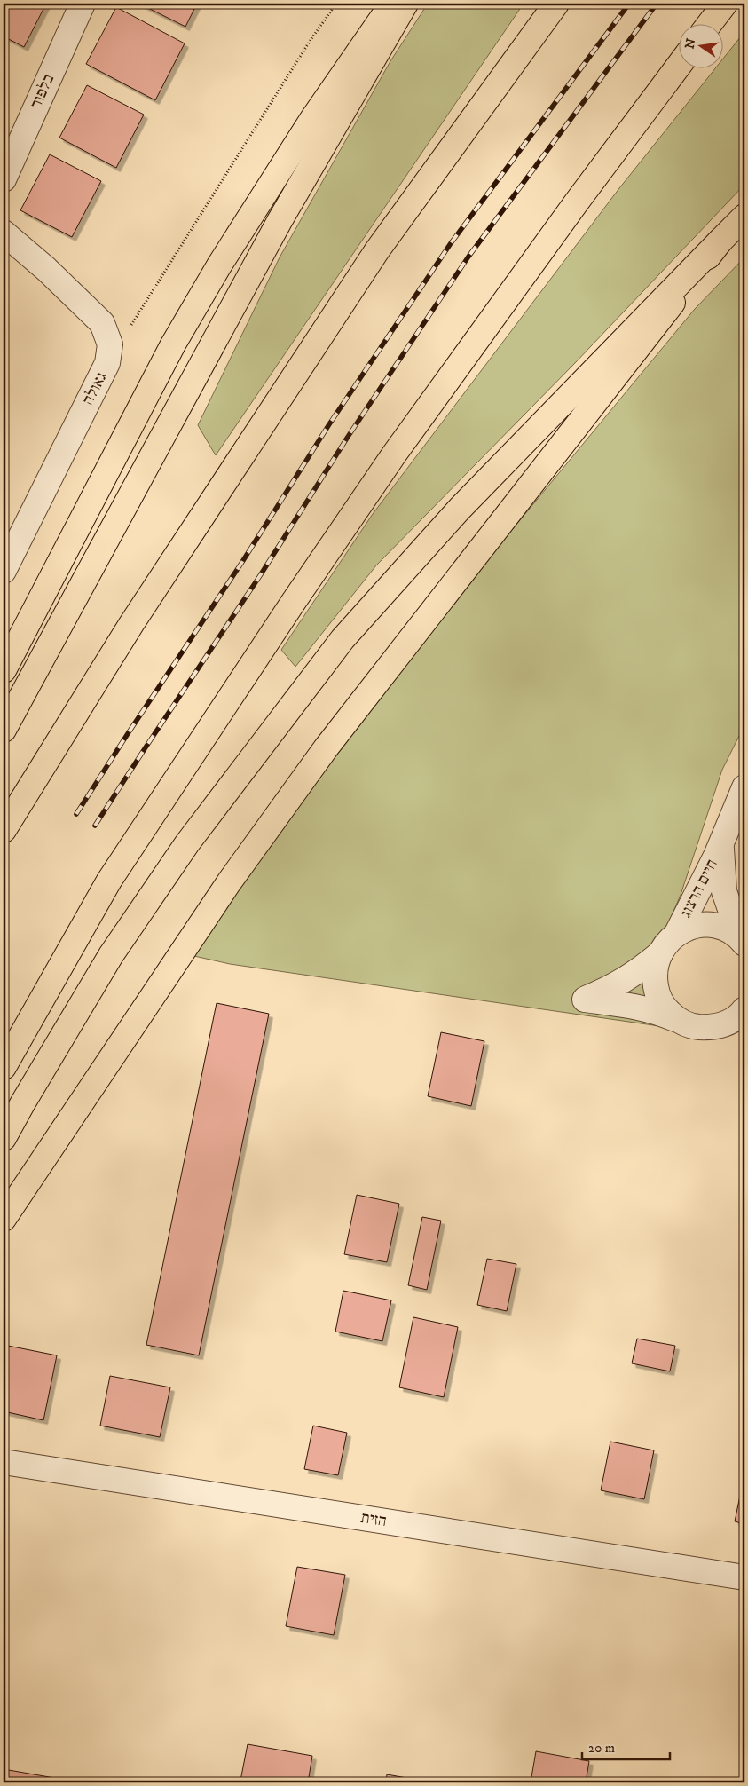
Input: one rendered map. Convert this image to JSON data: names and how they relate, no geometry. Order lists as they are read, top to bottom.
{
  "streets": {
    "street": [
      "בלפור",
      "גאולה",
      "חיים הרצוג",
      "הזית"
    ]
  },
  "scale_bar": "20 m",
  "north": "left"
}
